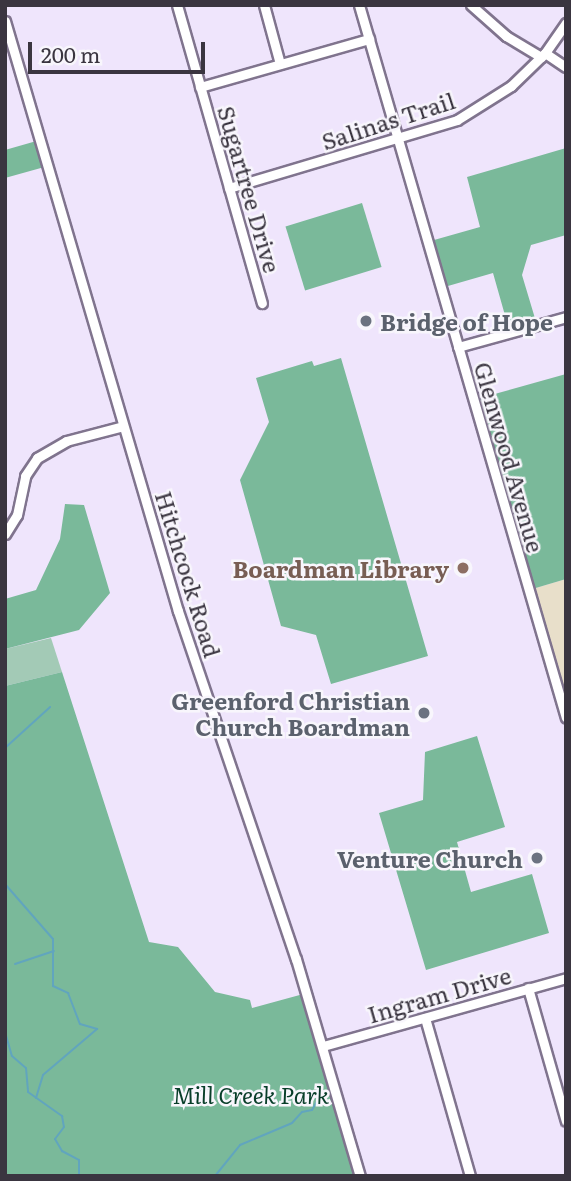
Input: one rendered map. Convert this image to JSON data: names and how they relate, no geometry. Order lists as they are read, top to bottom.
{
  "streets": {
    "street": [
      "Salinas Trail",
      "Sugartree Drive",
      "Glenwood Avenue",
      "Hitchcock Road",
      "Ingram Drive"
    ]
  },
  "crossings": [
    ["Salinas Trail", "Sugartree Drive"],
    ["Salinas Trail", "Glenwood Avenue"],
    ["Hitchcock Road", "Ingram Drive"]
  ],
  "parks": ["Mill Creek Park"],
  "places": [
    "Bridge of Hope",
    "Boardman Library",
    "Greenford Christian Church Boardman",
    "Venture Church"
  ],
  "scale_bar": "200 m"
}
